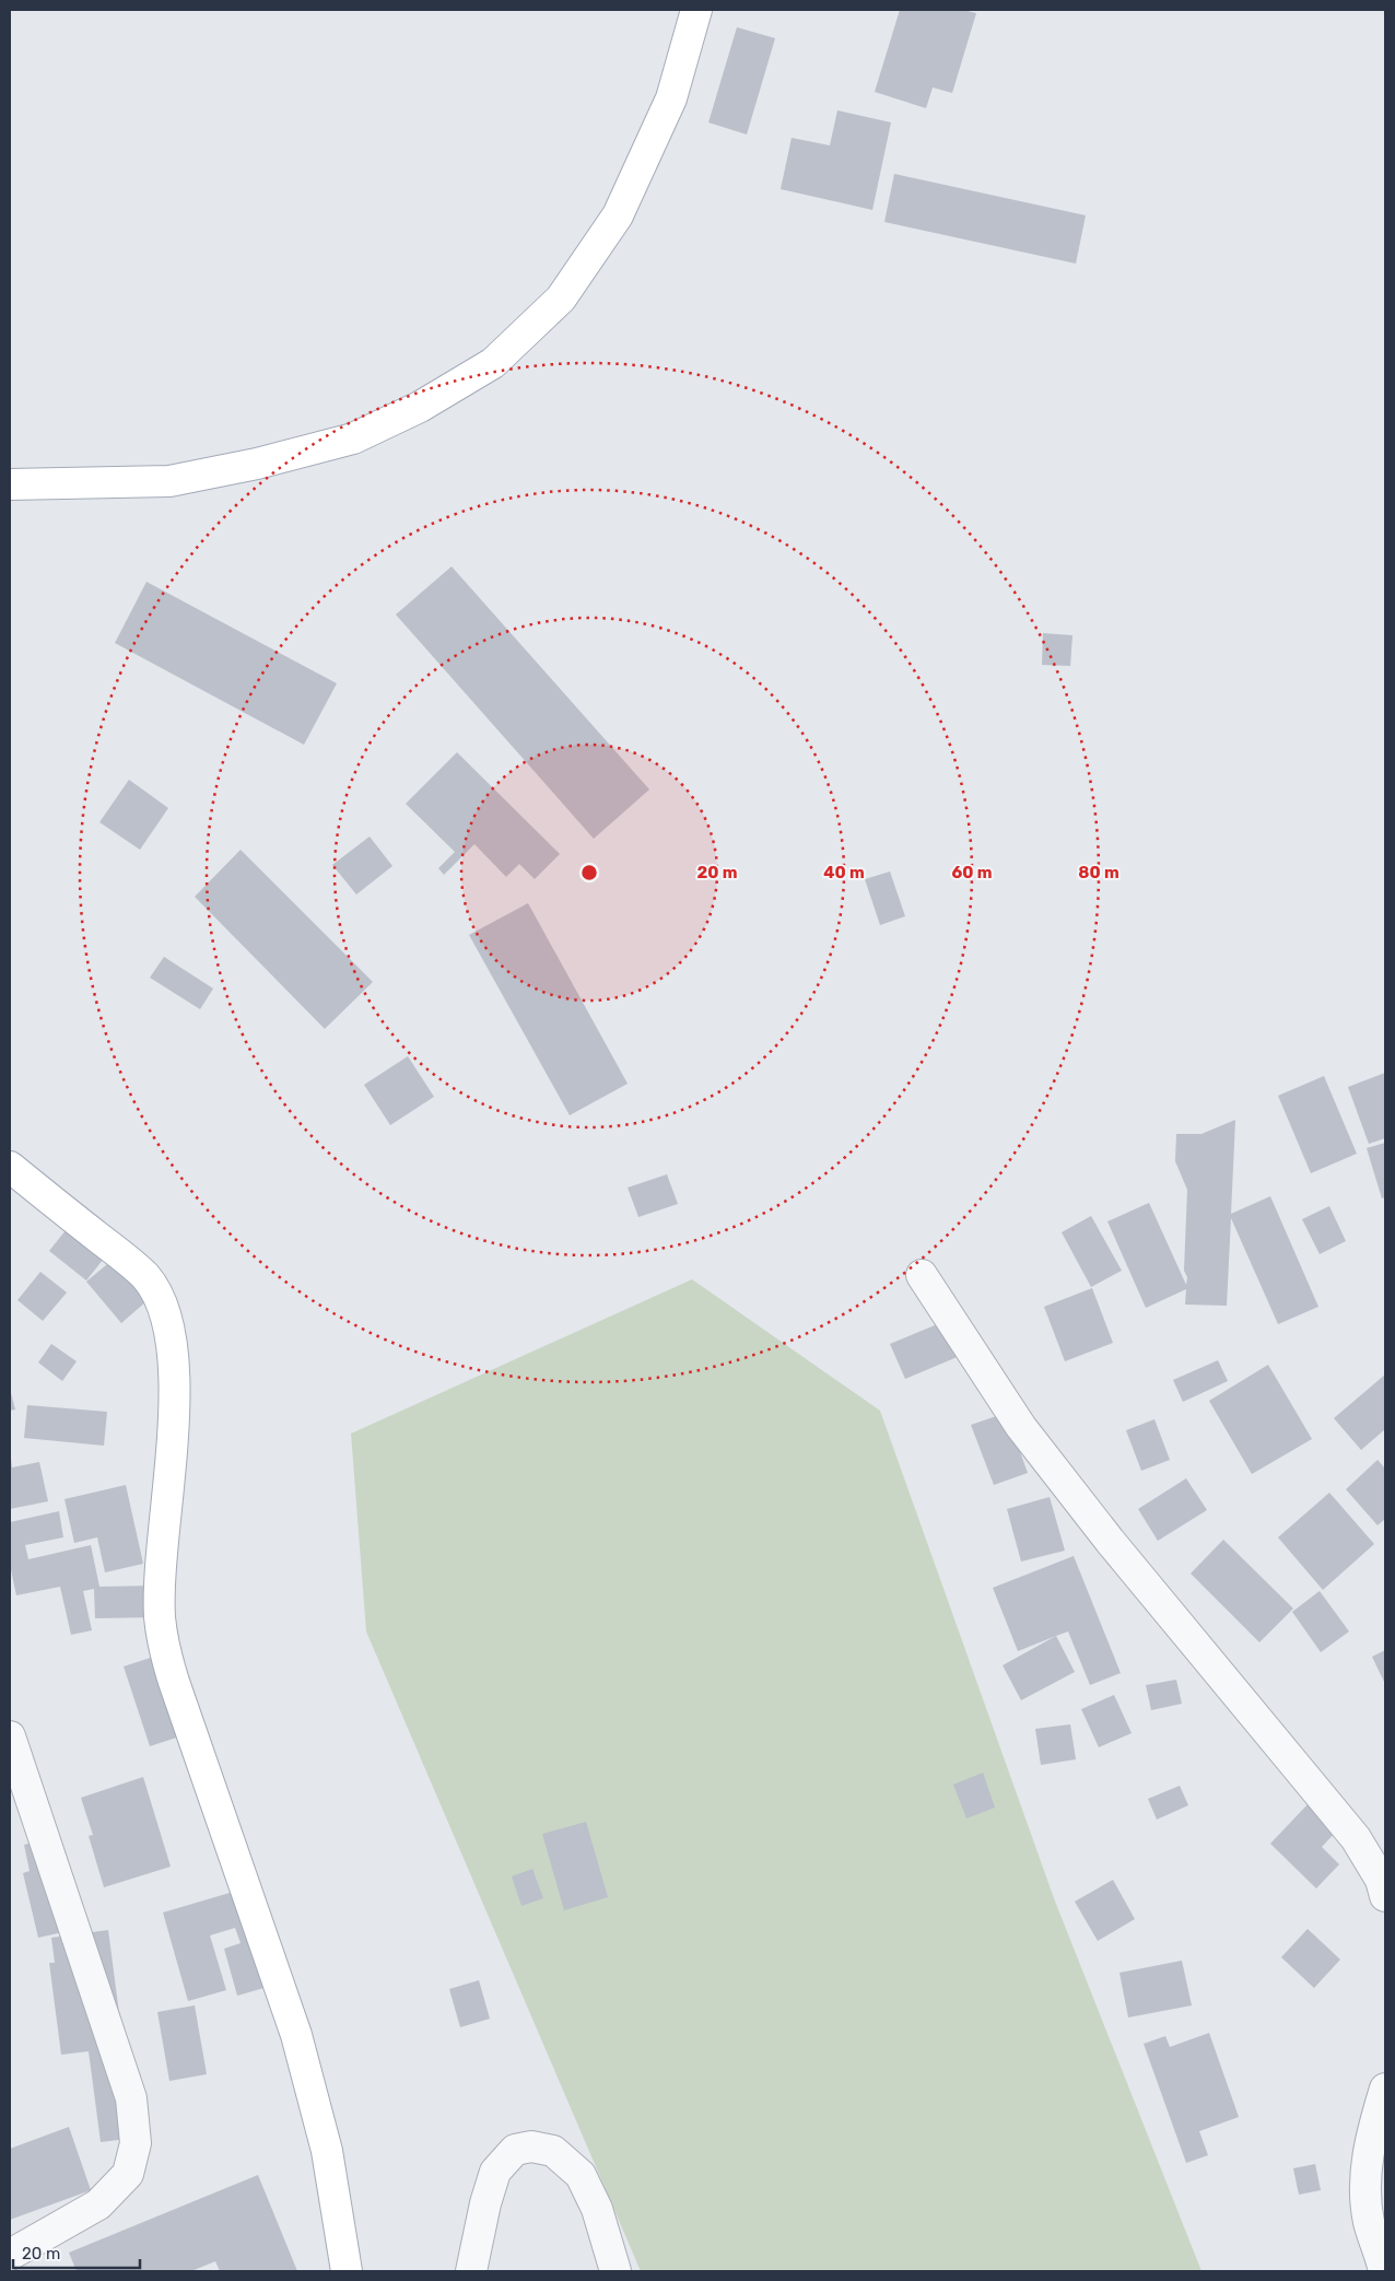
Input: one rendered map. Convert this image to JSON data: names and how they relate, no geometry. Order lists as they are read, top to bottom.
{
  "scale_bar": "20 m",
  "rings": [
    "20 m",
    "40 m",
    "60 m",
    "80 m"
  ]
}
